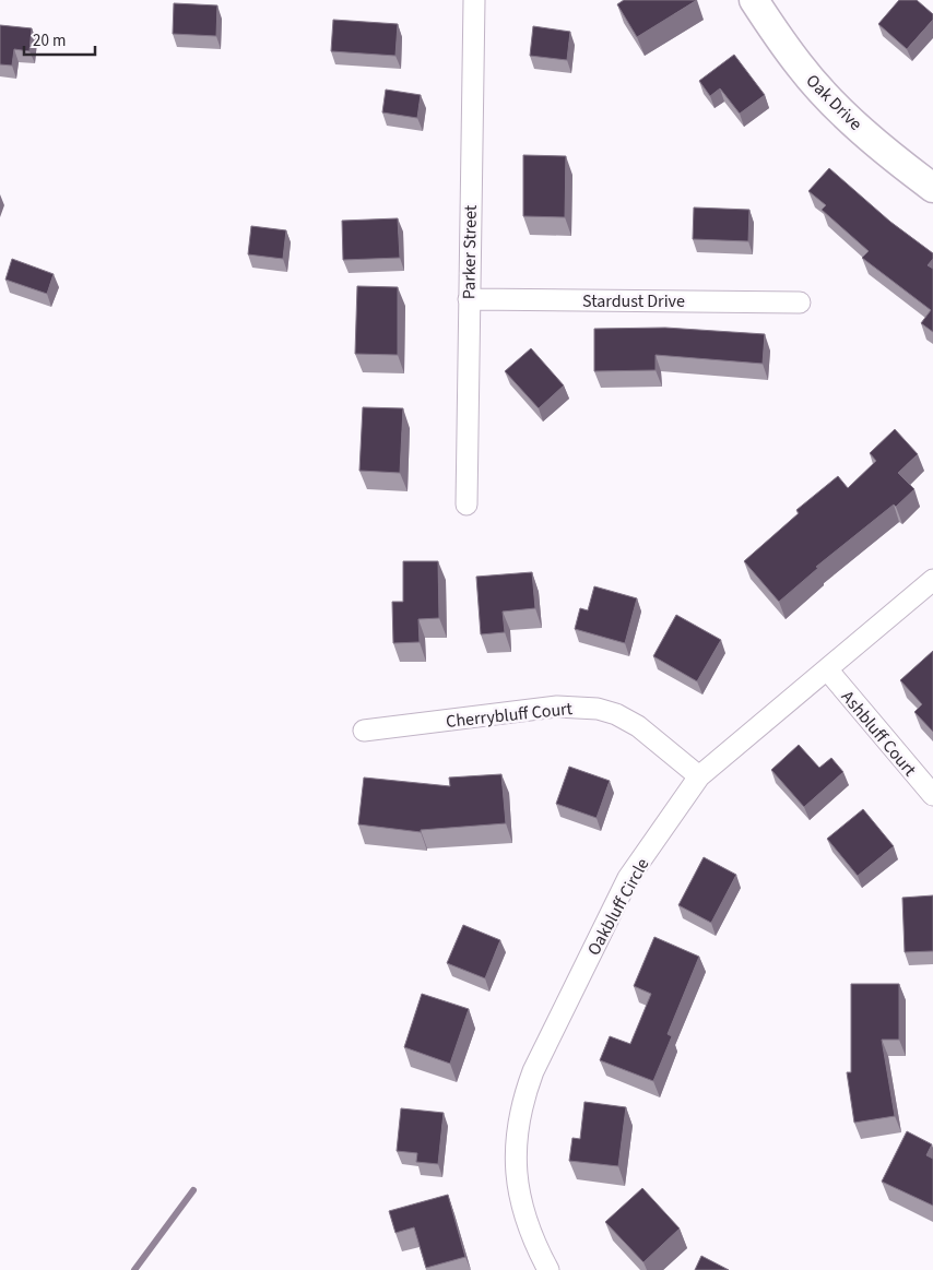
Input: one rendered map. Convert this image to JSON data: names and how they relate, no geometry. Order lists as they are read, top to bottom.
{
  "streets": {
    "street": [
      "Oak Drive",
      "Parker Street",
      "Stardust Drive",
      "Cherrybluff Court",
      "Ashbluff Court",
      "Oakbluff Circle"
    ]
  },
  "crossings": [
    ["Parker Street", "Stardust Drive"],
    ["Cherrybluff Court", "Oakbluff Circle"],
    ["Ashbluff Court", "Oakbluff Circle"]
  ],
  "scale_bar": "20 m"
}
